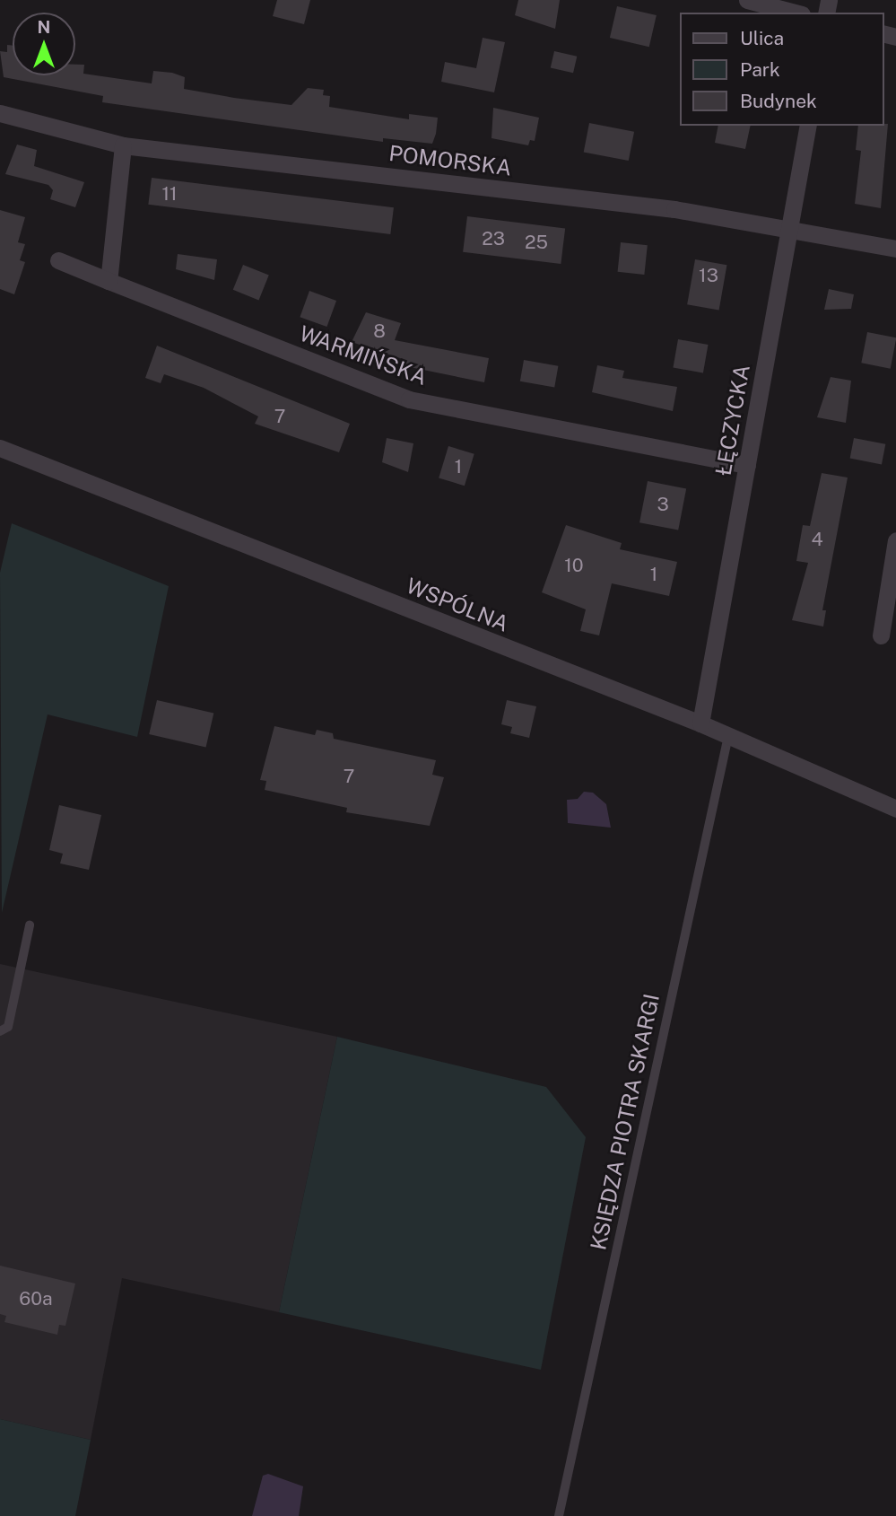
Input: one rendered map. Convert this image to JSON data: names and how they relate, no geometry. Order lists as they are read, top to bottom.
{
  "streets": {
    "street": [
      "POMORSKA",
      "WARMIŃSKA",
      "ŁĘCZYCKA",
      "WSPÓLNA"
    ],
    "lane": ["KSIĘDZA PIOTRA SKARGI"]
  },
  "crossings": [
    ["POMORSKA", "ŁĘCZYCKA"],
    ["WARMIŃSKA", "ŁĘCZYCKA"],
    ["ŁĘCZYCKA", "WSPÓLNA"],
    ["WSPÓLNA", "KSIĘDZA PIOTRA SKARGI"]
  ],
  "house_numbers": [
    "11",
    "23",
    "25",
    "13",
    "8",
    "7",
    "1",
    "3",
    "4",
    "10",
    "1",
    "7",
    "60a"
  ],
  "legend": ["Ulica", "Park", "Budynek"],
  "north": "top"
}
